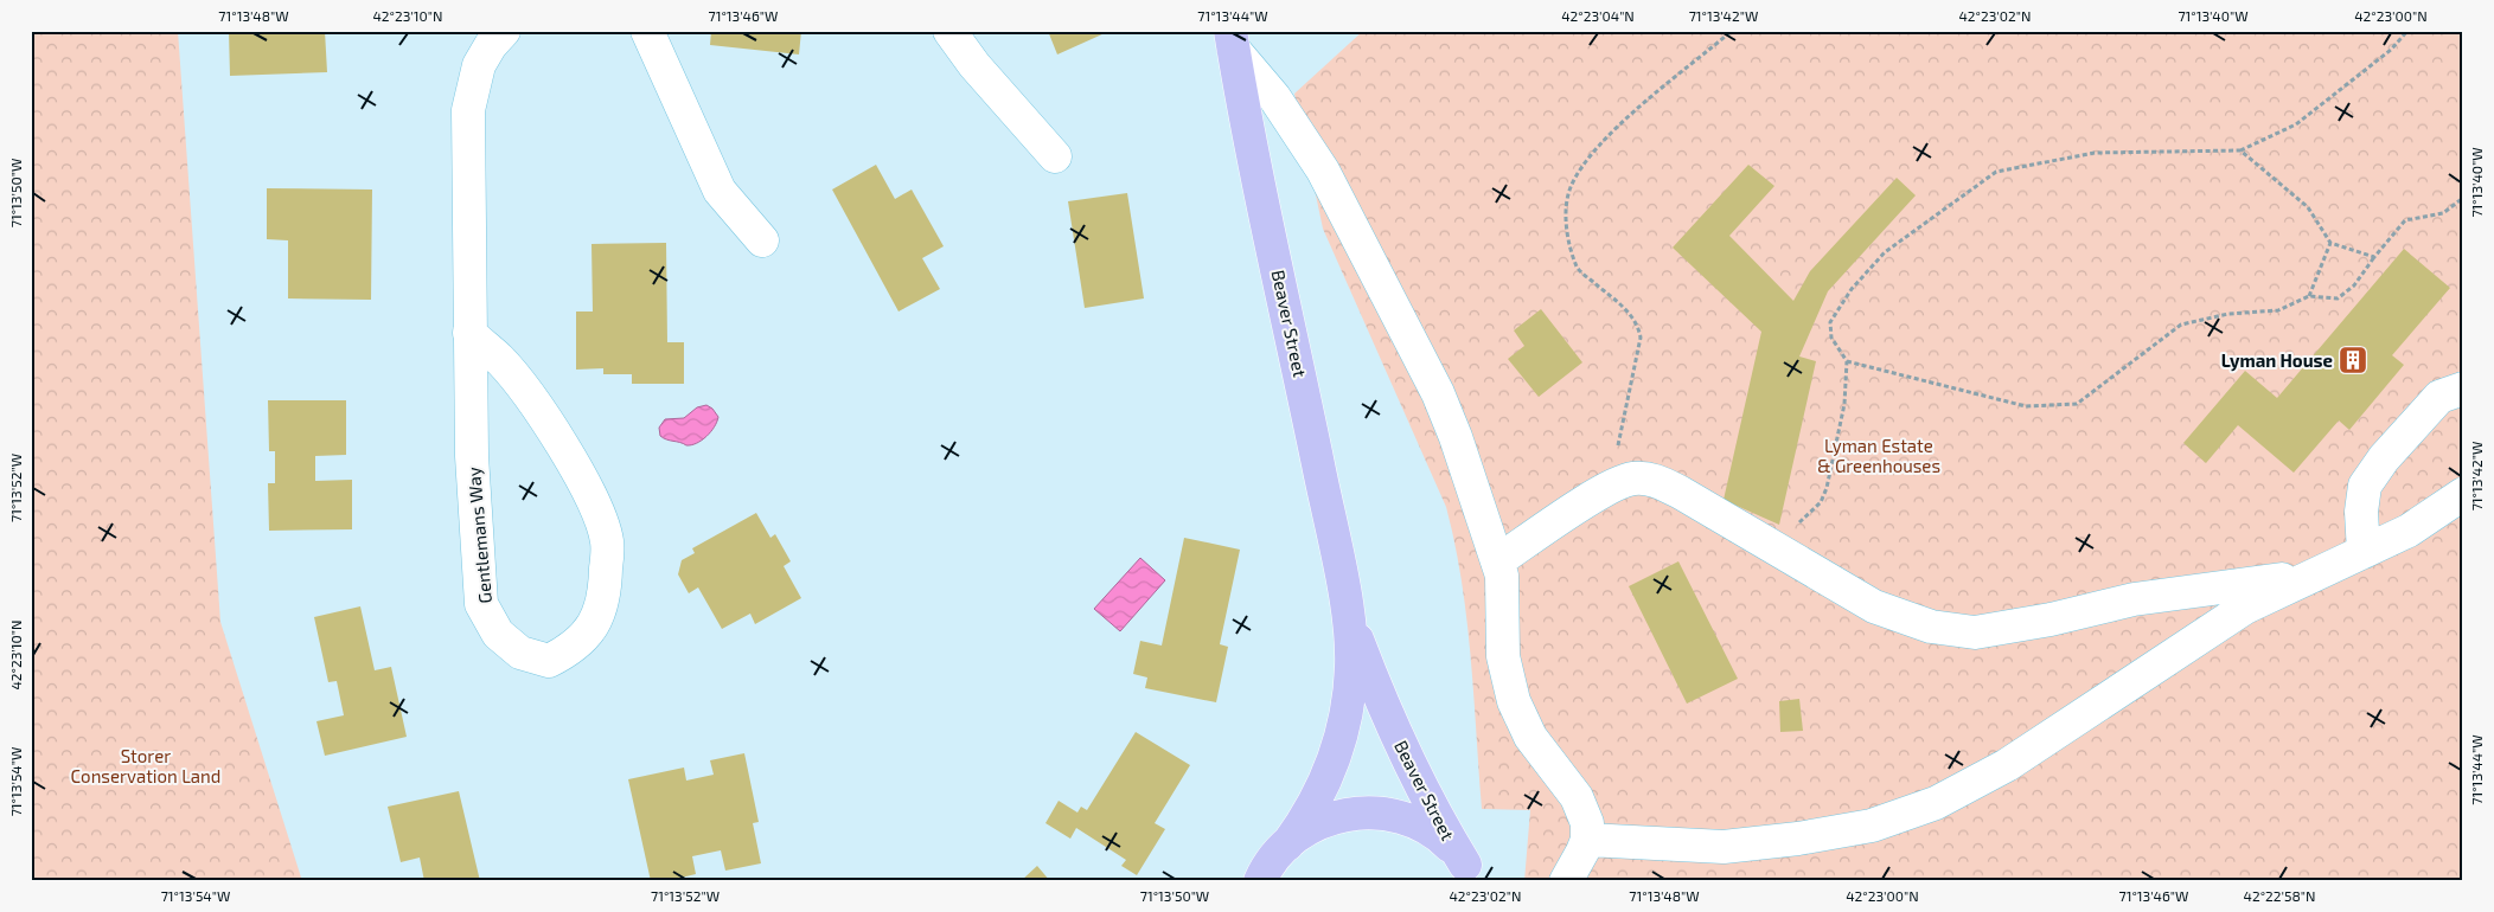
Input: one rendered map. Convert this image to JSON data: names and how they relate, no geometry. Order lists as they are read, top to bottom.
{
  "streets": {
    "main road": ["Beaver Street"],
    "street": ["Gentlemans Way"]
  },
  "parks": ["Lyman Estate & Greenhouses", "Storer Conservation Land"],
  "places": {
    "building": ["Lyman House"]
  },
  "coordinates": [
    "71°13'48\"W",
    "42°23'10\"N",
    "71°13'46\"W",
    "71°13'44\"W",
    "42°23'04\"N",
    "71°13'42\"W",
    "42°23'02\"N",
    "71°13'40\"W",
    "42°23'00\"N",
    "71°13'50\"W",
    "71°13'52\"W",
    "71°13'54\"W",
    "42°22'58\"N"
  ]
}
